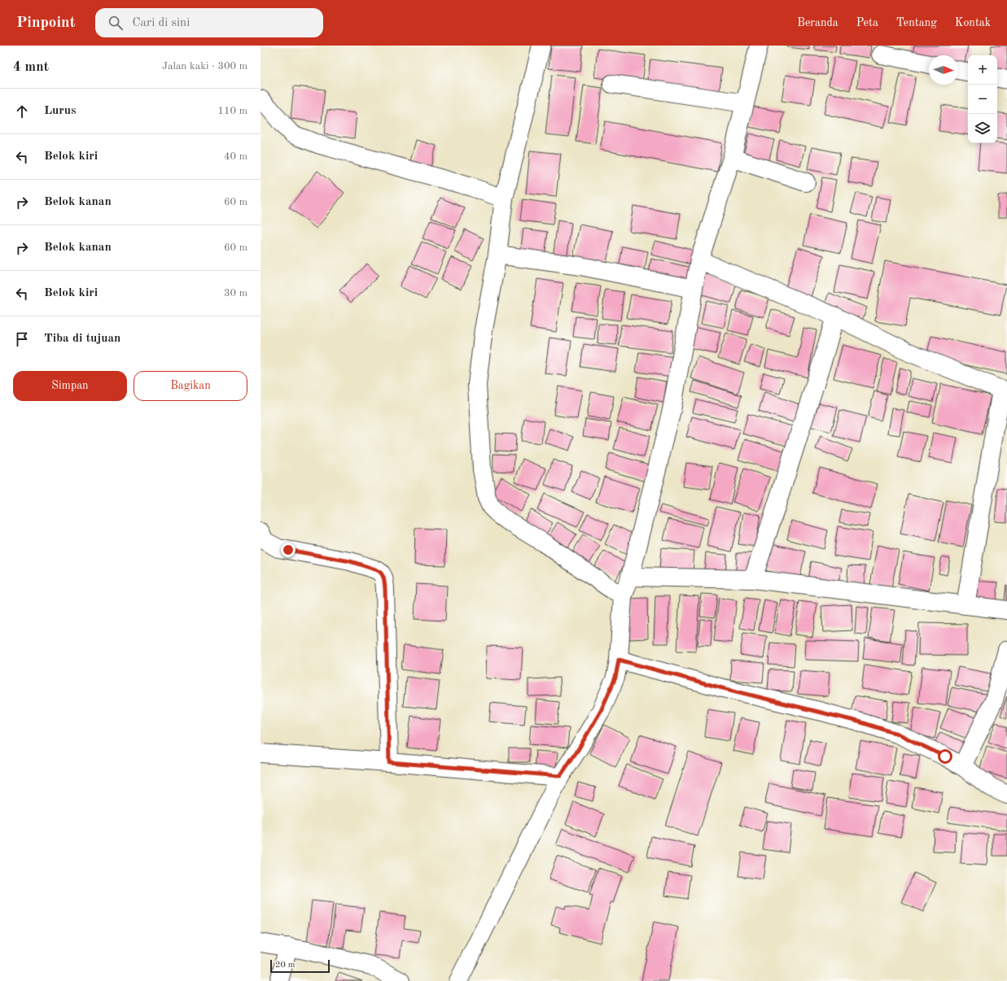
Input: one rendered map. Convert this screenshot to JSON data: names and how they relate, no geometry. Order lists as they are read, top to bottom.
{
  "scale_bar": "20 m",
  "north": "right",
  "page": {
    "header": "Pinpoint",
    "search": "Cari di sini",
    "nav": [
      "Beranda",
      "Peta",
      "Tentang",
      "Kontak"
    ],
    "heading": ["4 mnt", "Jalan kaki · 300 m"],
    "map_buttons": ["+", "−"],
    "list": [
      ["Lurus", "110 m"],
      ["Belok kiri", "40 m"],
      ["Belok kanan", "60 m"],
      ["Belok kanan", "60 m"],
      ["Belok kiri", "30 m"],
      "Tiba di tujuan"
    ],
    "buttons": ["Simpan", "Bagikan"],
    "scale": "20 m"
  }
}
